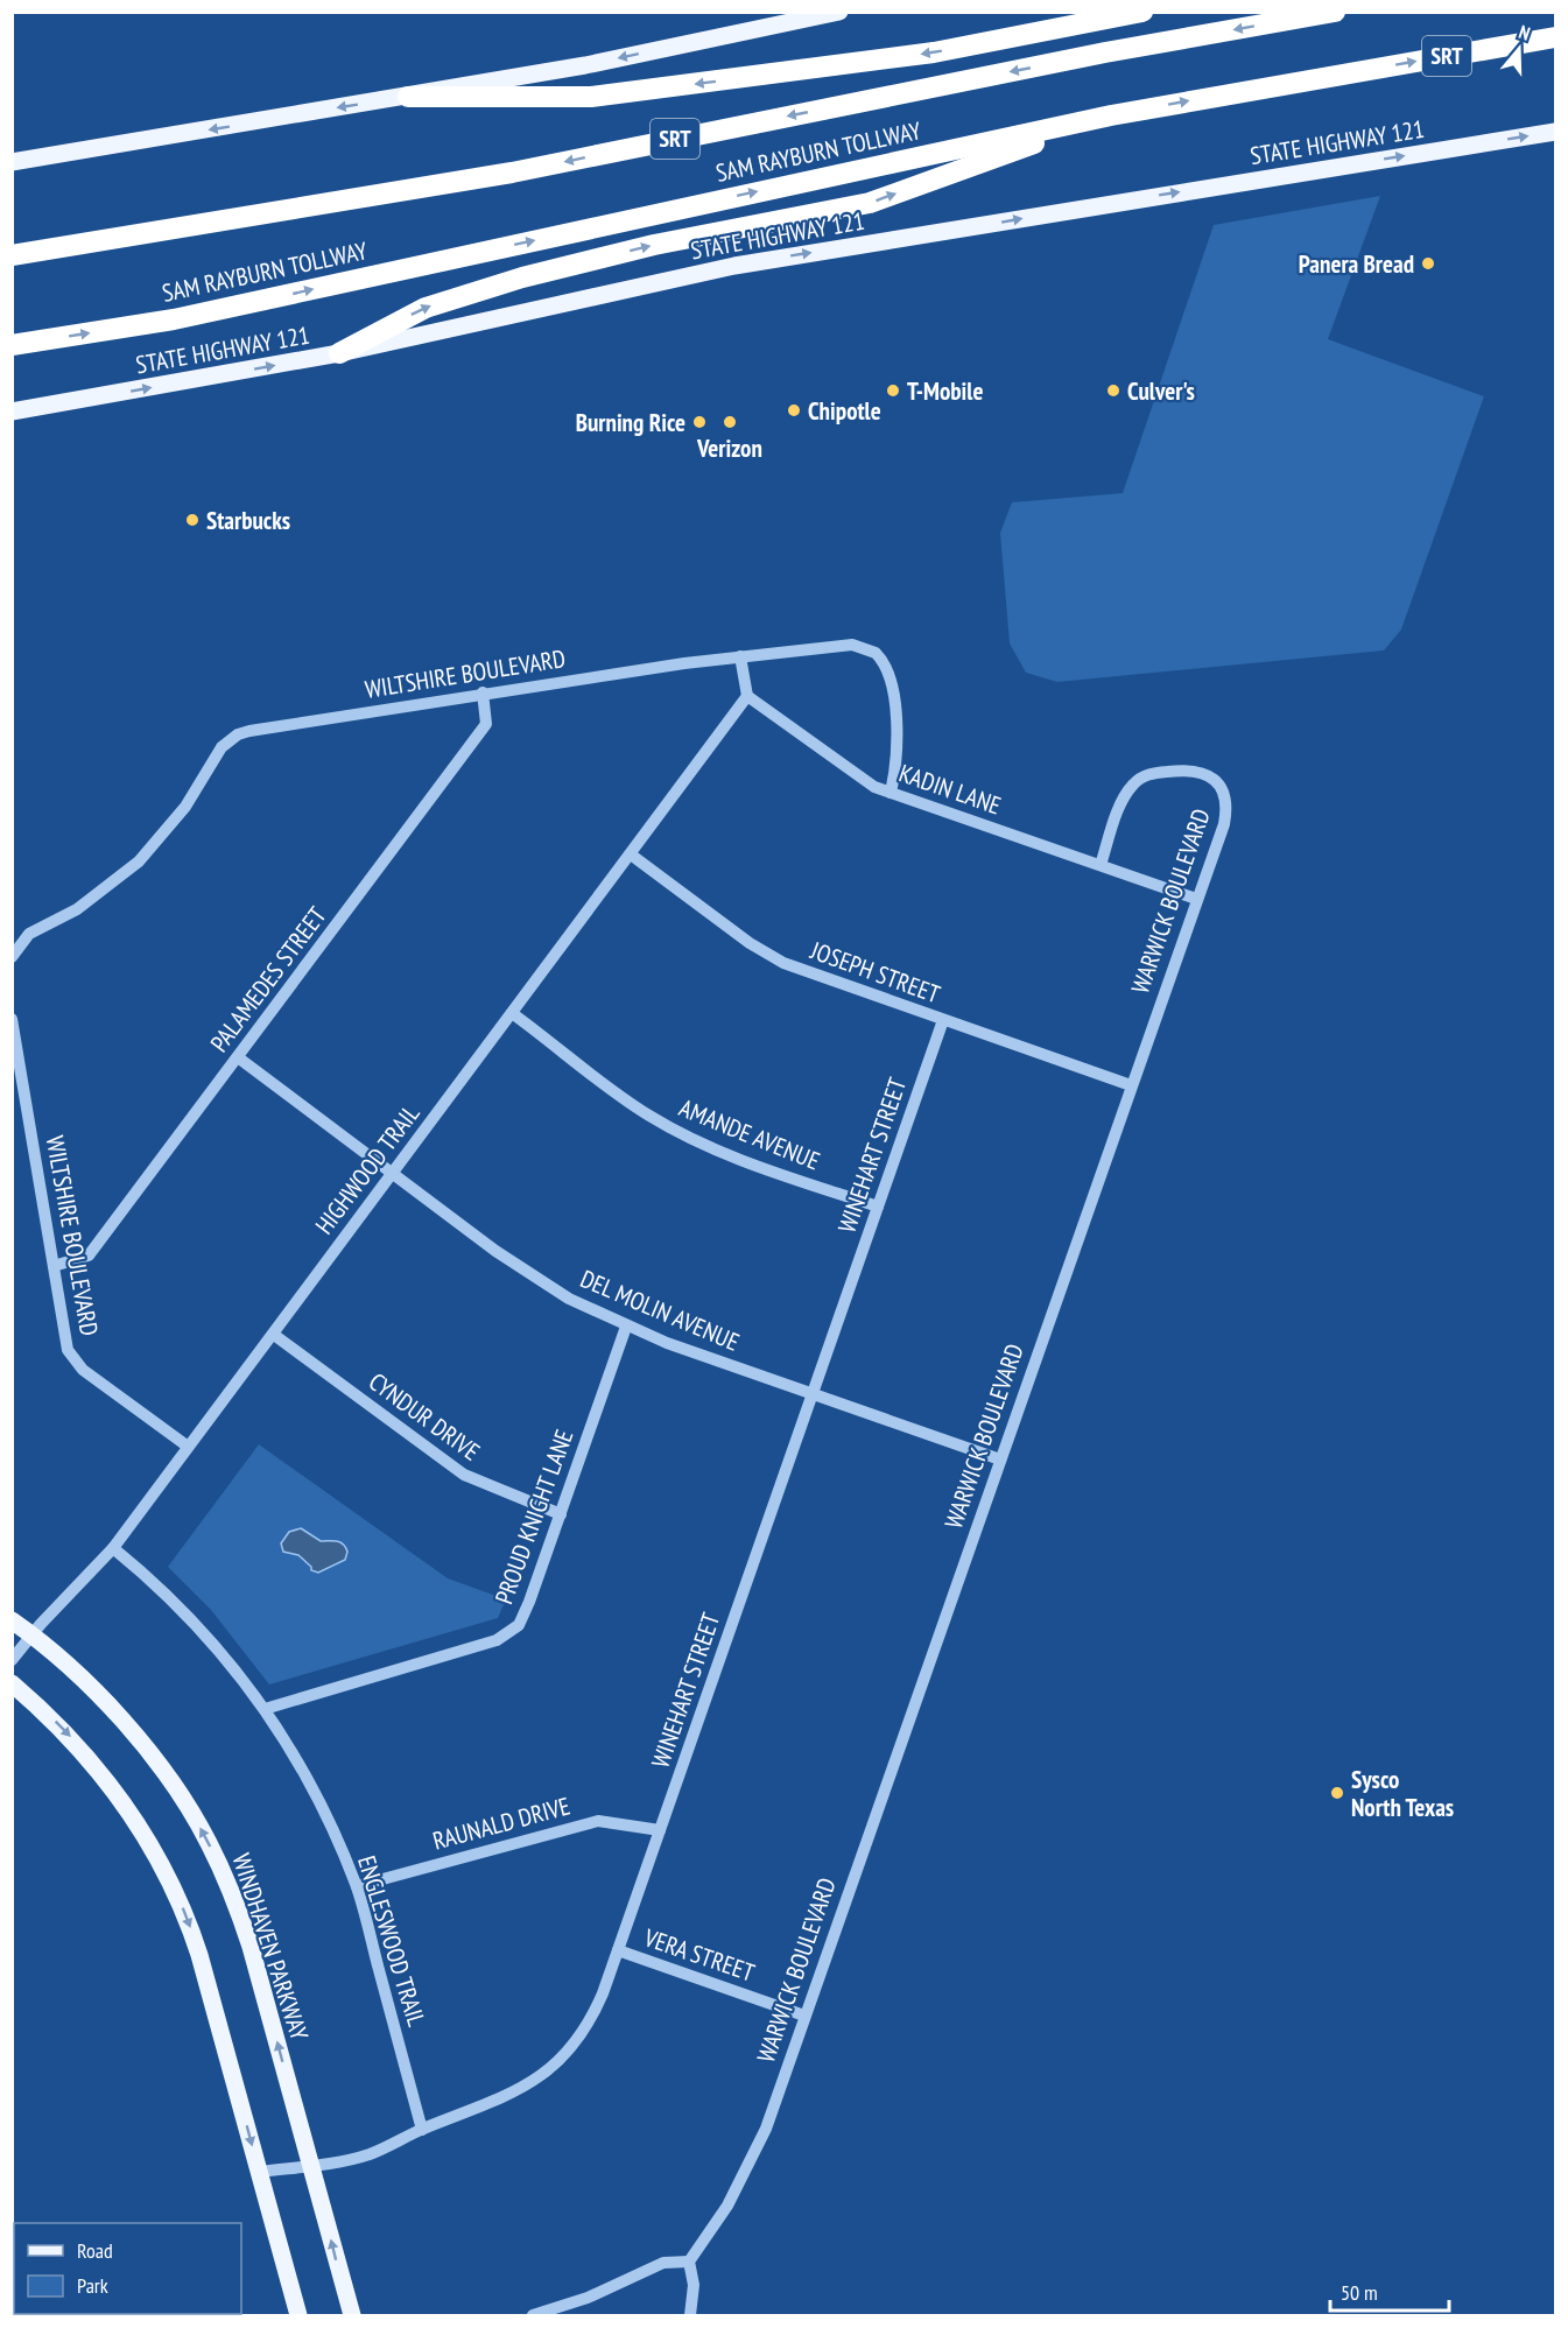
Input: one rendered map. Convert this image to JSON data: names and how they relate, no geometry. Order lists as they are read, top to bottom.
{
  "streets": {
    "highway": ["SRT", "SAM RAYBURN TOLLWAY"],
    "main road": ["STATE HIGHWAY 121", "WINDHAVEN PARKWAY"],
    "street": [
      "WILTSHIRE BOULEVARD",
      "KADIN LANE",
      "WARWICK BOULEVARD",
      "JOSEPH STREET",
      "PALAMEDES STREET",
      "AMANDE AVENUE",
      "WINEHART STREET",
      "HIGHWOOD TRAIL",
      "DEL MOLIN AVENUE",
      "CYNDUR DRIVE",
      "PROUD KNIGHT LANE",
      "RAUNALD DRIVE",
      "ENGLESWOOD TRAIL",
      "VERA STREET"
    ]
  },
  "crossings": [
    ["WILTSHIRE BOULEVARD", "KADIN LANE"],
    ["WILTSHIRE BOULEVARD", "PALAMEDES STREET"],
    ["WILTSHIRE BOULEVARD", "HIGHWOOD TRAIL"],
    ["KADIN LANE", "WARWICK BOULEVARD"],
    ["KADIN LANE", "HIGHWOOD TRAIL"],
    ["WARWICK BOULEVARD", "JOSEPH STREET"],
    ["WARWICK BOULEVARD", "DEL MOLIN AVENUE"],
    ["WARWICK BOULEVARD", "VERA STREET"],
    ["JOSEPH STREET", "WINEHART STREET"],
    ["JOSEPH STREET", "HIGHWOOD TRAIL"],
    ["PALAMEDES STREET", "DEL MOLIN AVENUE"],
    ["AMANDE AVENUE", "WINEHART STREET"],
    ["AMANDE AVENUE", "HIGHWOOD TRAIL"],
    ["WINEHART STREET", "DEL MOLIN AVENUE"],
    ["WINEHART STREET", "RAUNALD DRIVE"],
    ["WINEHART STREET", "ENGLESWOOD TRAIL"],
    ["WINEHART STREET", "WINDHAVEN PARKWAY"],
    ["WINEHART STREET", "VERA STREET"],
    ["HIGHWOOD TRAIL", "DEL MOLIN AVENUE"],
    ["HIGHWOOD TRAIL", "CYNDUR DRIVE"],
    ["HIGHWOOD TRAIL", "ENGLESWOOD TRAIL"],
    ["HIGHWOOD TRAIL", "WINDHAVEN PARKWAY"],
    ["DEL MOLIN AVENUE", "PROUD KNIGHT LANE"],
    ["CYNDUR DRIVE", "PROUD KNIGHT LANE"],
    ["PROUD KNIGHT LANE", "ENGLESWOOD TRAIL"],
    ["RAUNALD DRIVE", "ENGLESWOOD TRAIL"]
  ],
  "one_way": ["STATE HIGHWAY 121"],
  "places": [
    "Panera Bread",
    "T-Mobile",
    "Culver's",
    "Chipotle",
    "Burning Rice",
    "Verizon",
    "Starbucks",
    "Sysco North Texas"
  ],
  "legend": ["Road", "Park"],
  "scale_bar": "50 m",
  "north": "top"
}
